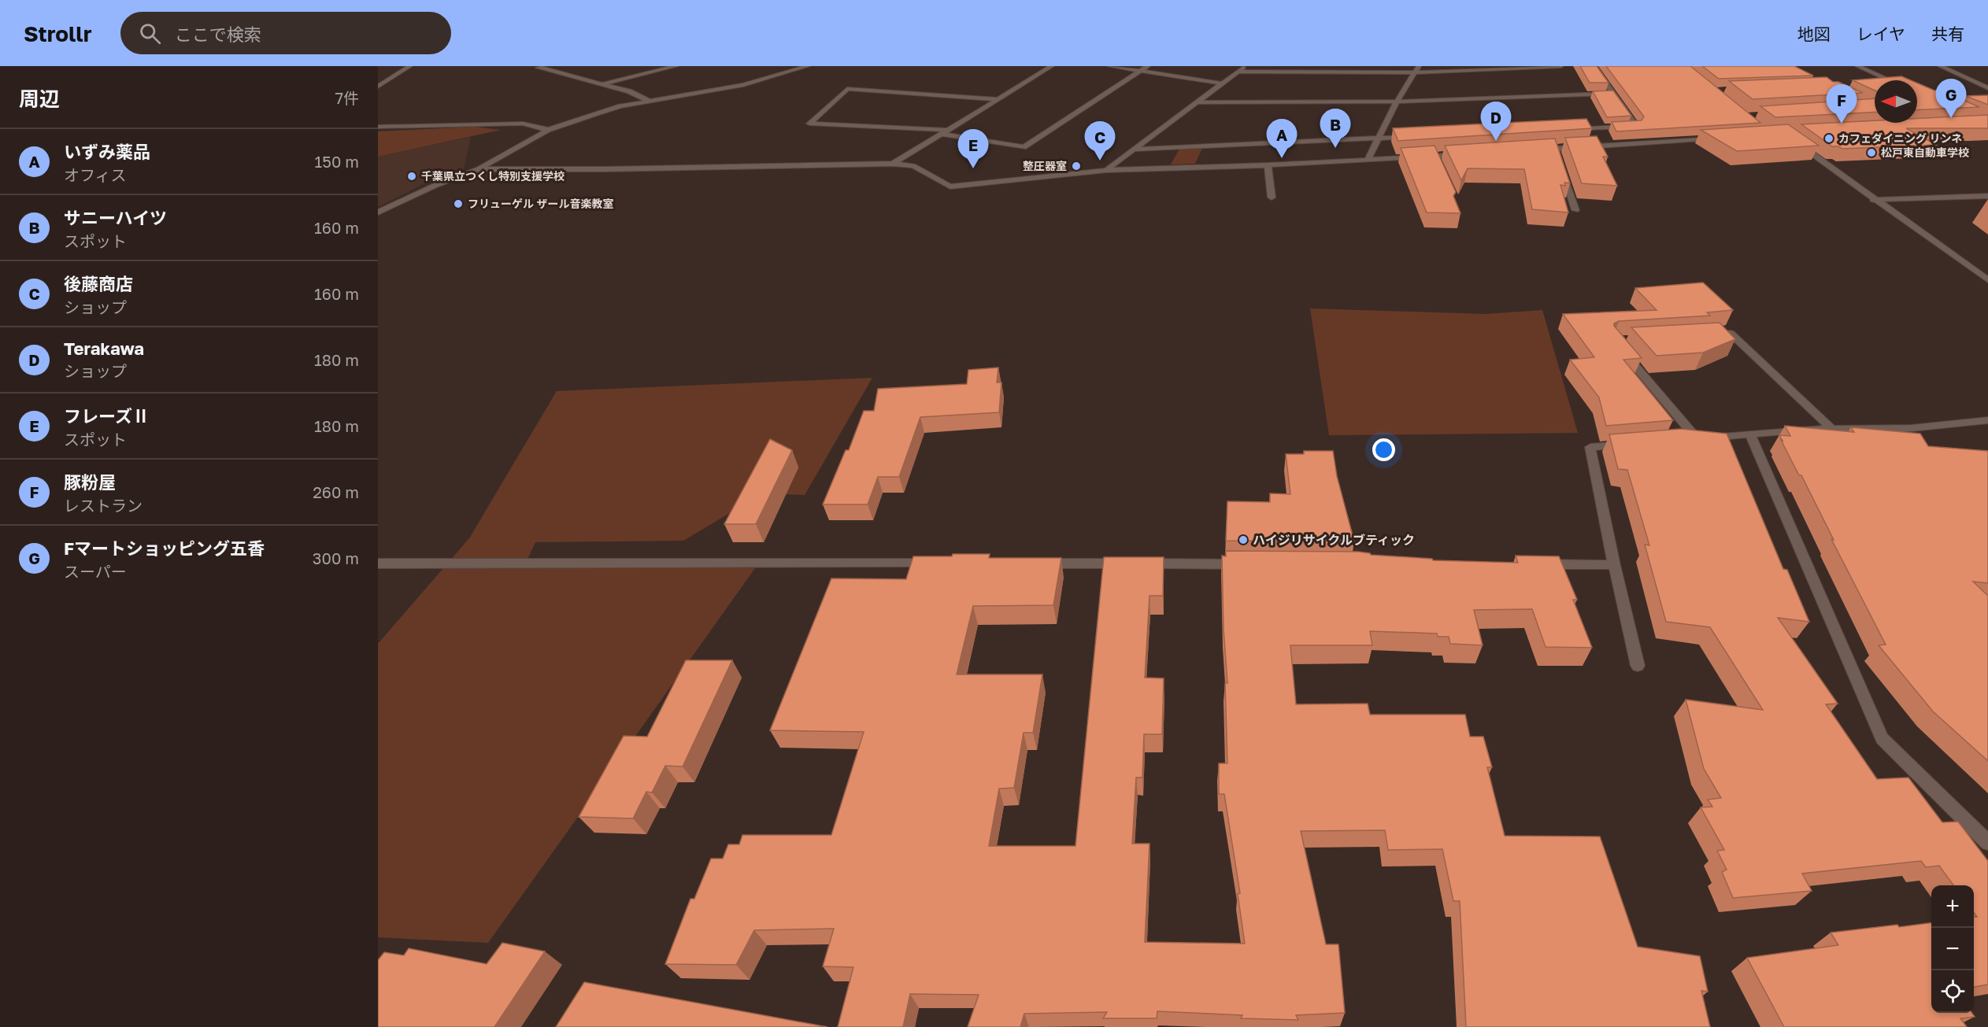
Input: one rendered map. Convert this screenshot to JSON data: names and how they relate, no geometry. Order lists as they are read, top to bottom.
{
  "places": [
    "カフェダイニング リンネ",
    "松戸東自動車学校",
    "整圧器室",
    "千葉県立つくし特別支援学校",
    "フリューゲル ザール音楽教室",
    "ハイジリサイクルブティック"
  ],
  "north": "left",
  "page": {
    "header": "Strollr",
    "search": "ここで検索",
    "nav": ["地図", "レイヤ", "共有"],
    "heading": ["周辺", "7件"],
    "pins": [
      "G",
      "F",
      "D",
      "B",
      "A",
      "C",
      "E"
    ],
    "list": [
      {
        "mark": "A",
        "name": "いずみ薬品",
        "note": "オフィス",
        "value": "150 m"
      },
      {
        "mark": "B",
        "name": "サニーハイツ",
        "note": "スポット",
        "value": "160 m"
      },
      {
        "mark": "C",
        "name": "後藤商店",
        "note": "ショップ",
        "value": "160 m"
      },
      {
        "mark": "D",
        "name": "Terakawa",
        "note": "ショップ",
        "value": "180 m"
      },
      {
        "mark": "E",
        "name": "フレーズⅡ",
        "note": "スポット",
        "value": "180 m"
      },
      {
        "mark": "F",
        "name": "豚粉屋",
        "note": "レストラン",
        "value": "260 m"
      },
      {
        "mark": "G",
        "name": "Fマートショッピング五香",
        "note": "スーパー",
        "value": "300 m"
      }
    ],
    "map_buttons": ["+", "−"]
  }
}
